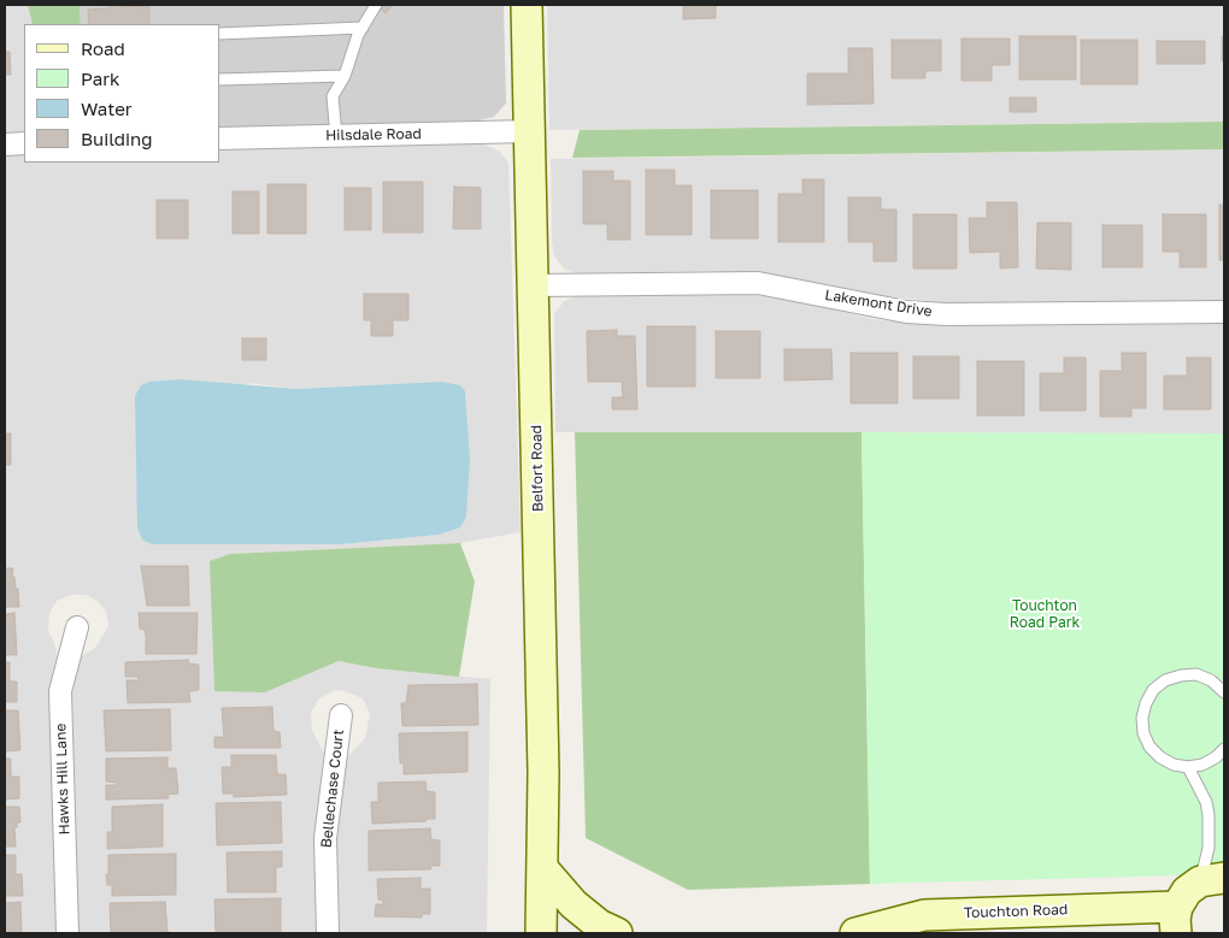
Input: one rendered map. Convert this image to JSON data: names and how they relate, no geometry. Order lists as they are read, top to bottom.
{
  "streets": {
    "street": [
      "Hilsdale Road",
      "Lakemont Drive",
      "Belfort Road",
      "Hawks Hill Lane",
      "Bellechase Court",
      "Touchton Road"
    ]
  },
  "crossings": [
    ["Hilsdale Road", "Belfort Road"],
    ["Lakemont Drive", "Belfort Road"]
  ],
  "parks": ["Touchton Road Park"],
  "legend": [
    "Road",
    "Park",
    "Water",
    "Building"
  ]
}
